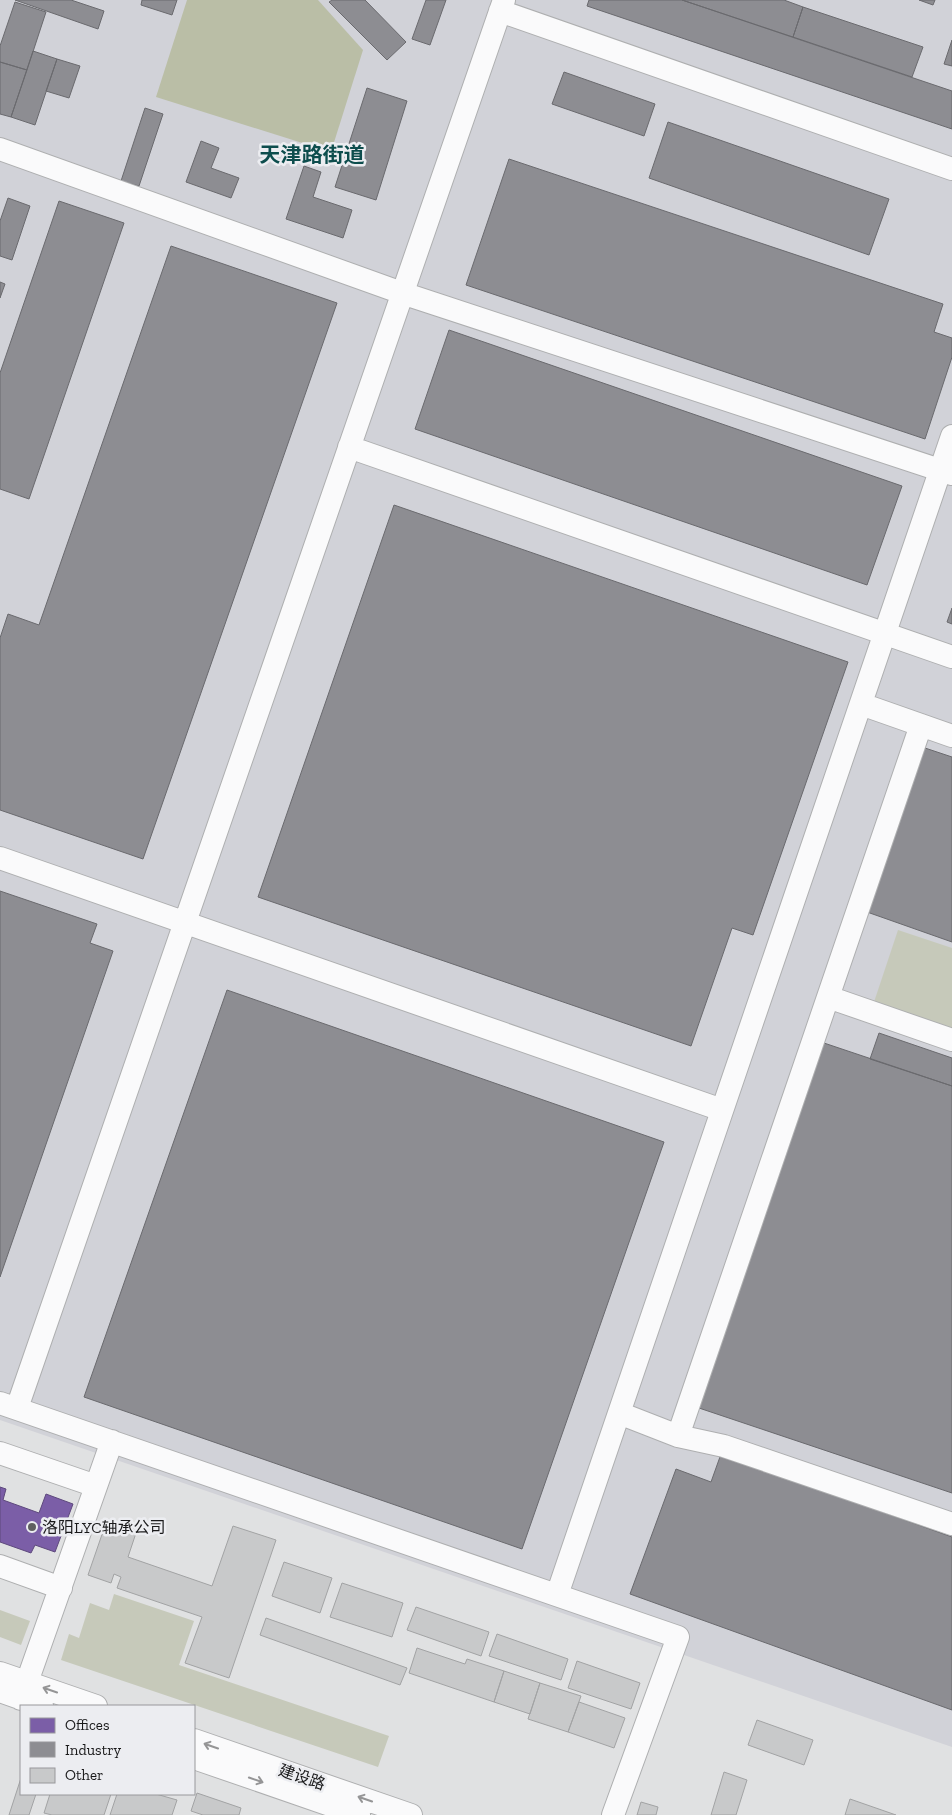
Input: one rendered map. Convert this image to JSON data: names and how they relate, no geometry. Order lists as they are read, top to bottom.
{
  "streets": {
    "street": ["建设路"]
  },
  "districts": ["天津路街道"],
  "places": ["洛阳LYC轴承公司"],
  "legend": ["Offices", "Industry", "Other"]
}
